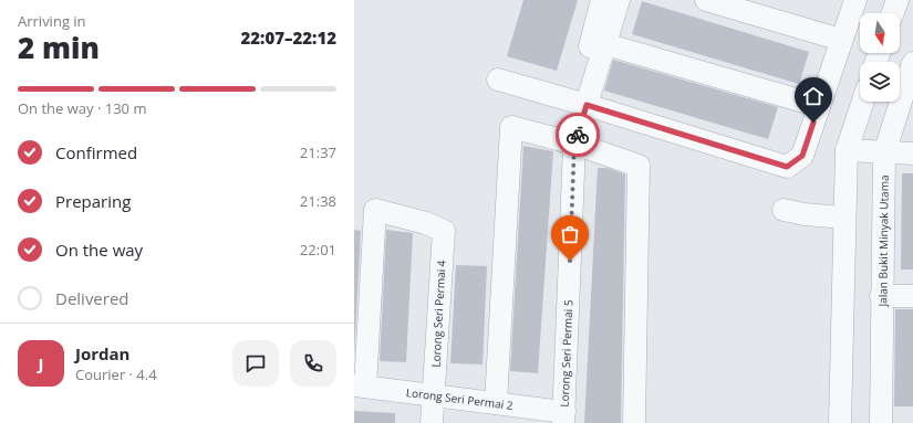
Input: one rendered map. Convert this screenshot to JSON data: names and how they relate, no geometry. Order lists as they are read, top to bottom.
{
  "streets": {
    "street": [
      "Jalan Bukit Minyak Utama",
      "Lorong Seri Permai 4",
      "Lorong Seri Permai 5",
      "Lorong Seri Permai 2"
    ]
  },
  "crossings": [
    ["Lorong Seri Permai 4", "Lorong Seri Permai 2"],
    ["Lorong Seri Permai 5", "Lorong Seri Permai 2"]
  ],
  "north": "bottom",
  "page": {
    "heading": ["2 min", "Arriving in", "22:07–22:12"],
    "panel": ["Jordan", "Courier · 4.4"],
    "bar": "On the way · 130 m",
    "list": [
      ["Confirmed", "21:37"],
      ["Preparing", "21:38"],
      ["On the way", "22:01"],
      "Delivered"
    ],
    "round": "J"
  }
}
